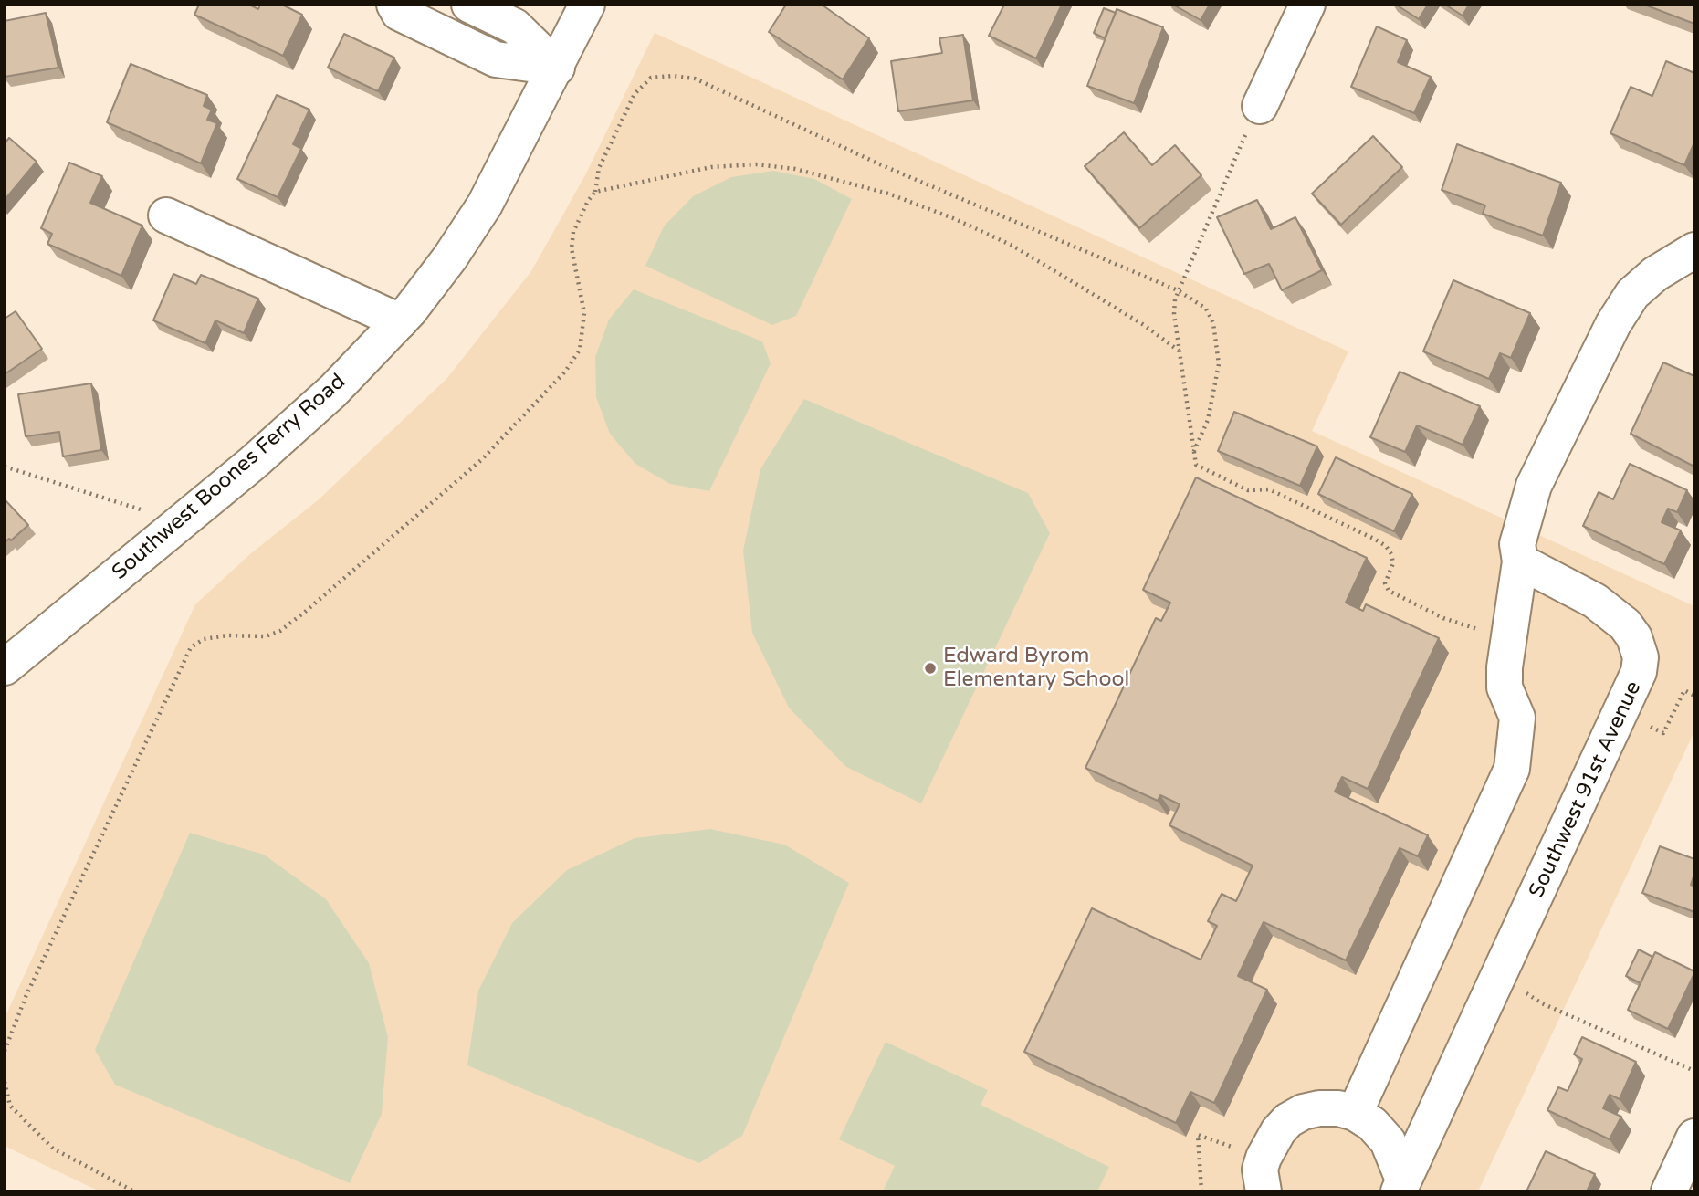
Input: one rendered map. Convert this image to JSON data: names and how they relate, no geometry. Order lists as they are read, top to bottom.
{
  "streets": {
    "main road": ["Southwest Boones Ferry Road", "Southwest 91st Avenue"]
  },
  "places": ["Edward Byrom Elementary School"]
}
